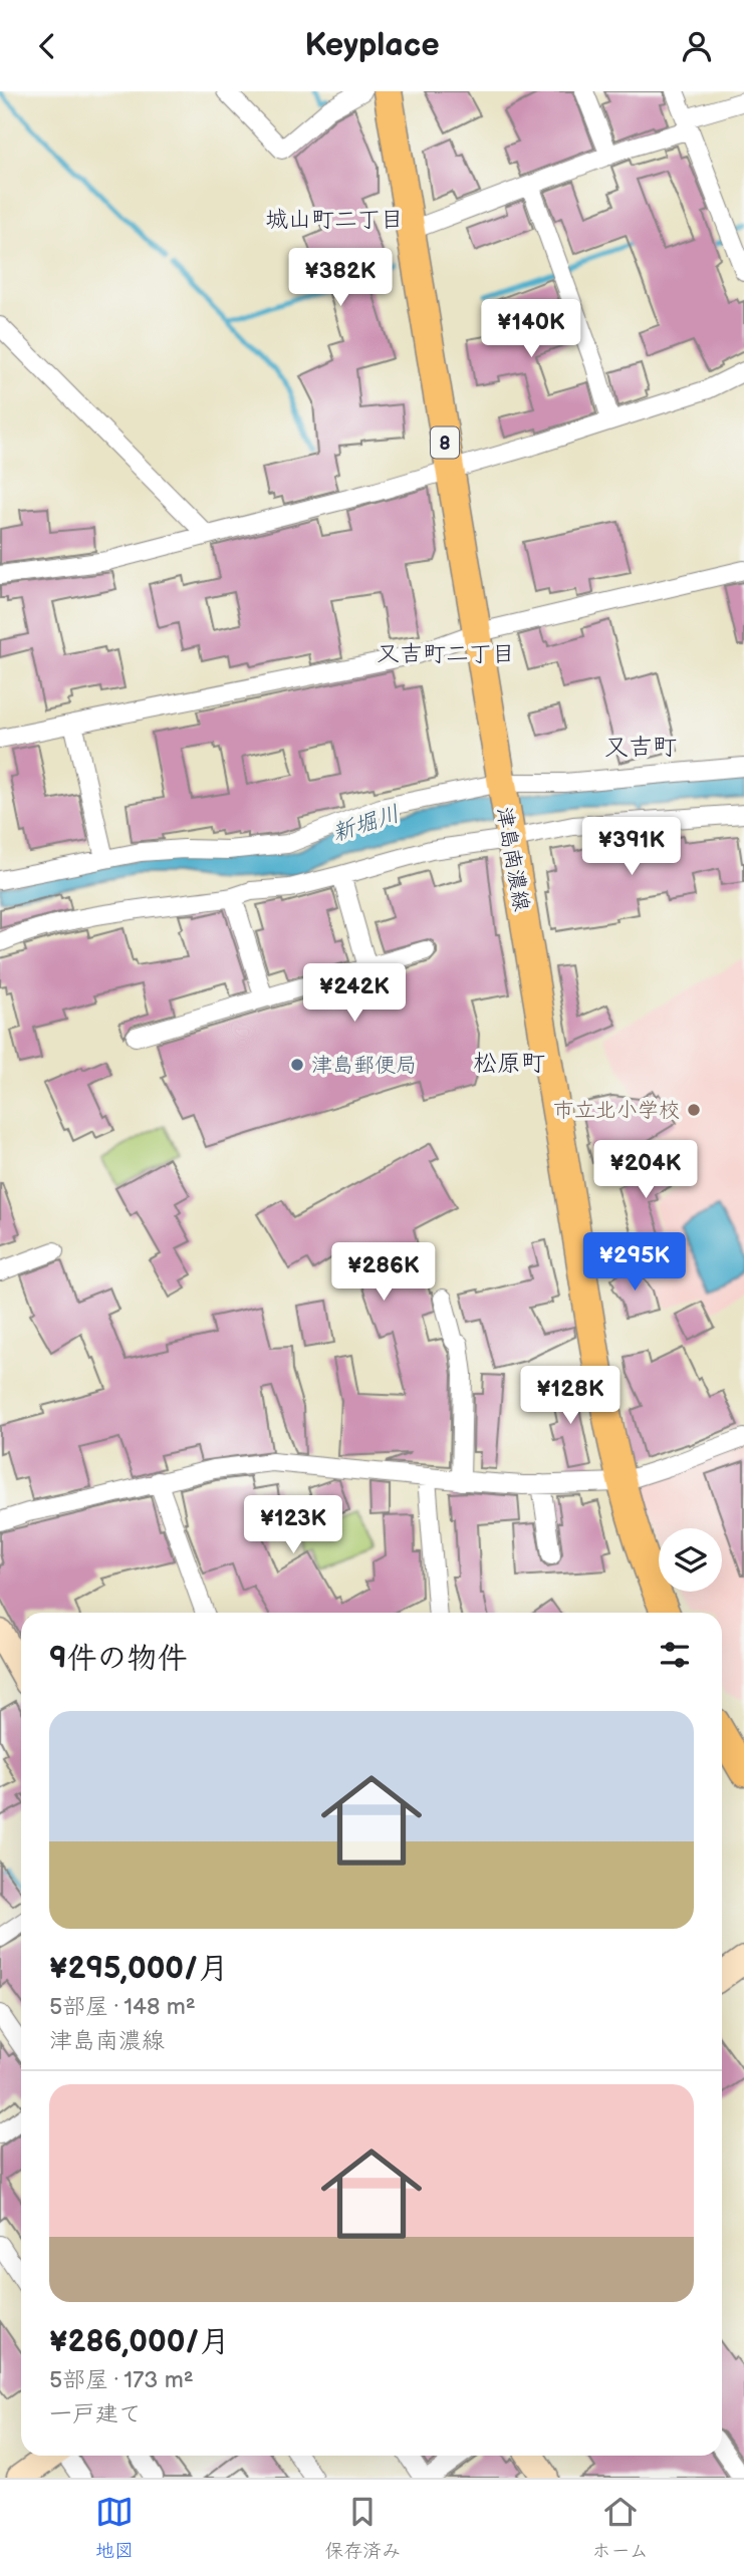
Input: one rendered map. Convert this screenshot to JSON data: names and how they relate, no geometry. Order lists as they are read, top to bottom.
{
  "streets": {
    "main road": ["8", "津島南濃線"]
  },
  "districts": [
    "城山町二丁目",
    "又吉町二丁目",
    "又吉町",
    "松原町"
  ],
  "water": ["新堀川"],
  "places": ["津島郵便局", "市立北小学校"],
  "page": {
    "header": "Keyplace",
    "price": [
      "¥382K",
      "¥140K",
      "¥391K",
      "¥242K",
      "¥204K",
      "¥295K",
      "¥286K",
      "¥128K",
      "¥123K"
    ],
    "heading": "9件の物件",
    "list": [
      {
        "name": "¥295,000/月",
        "note": "5部屋 · 148 m² · 津島南濃線"
      },
      {
        "name": "¥286,000/月",
        "note": "5部屋 · 173 m² · 一戸建て"
      }
    ],
    "tabs": ["地図", "保存済み", "ホーム"]
  }
}
